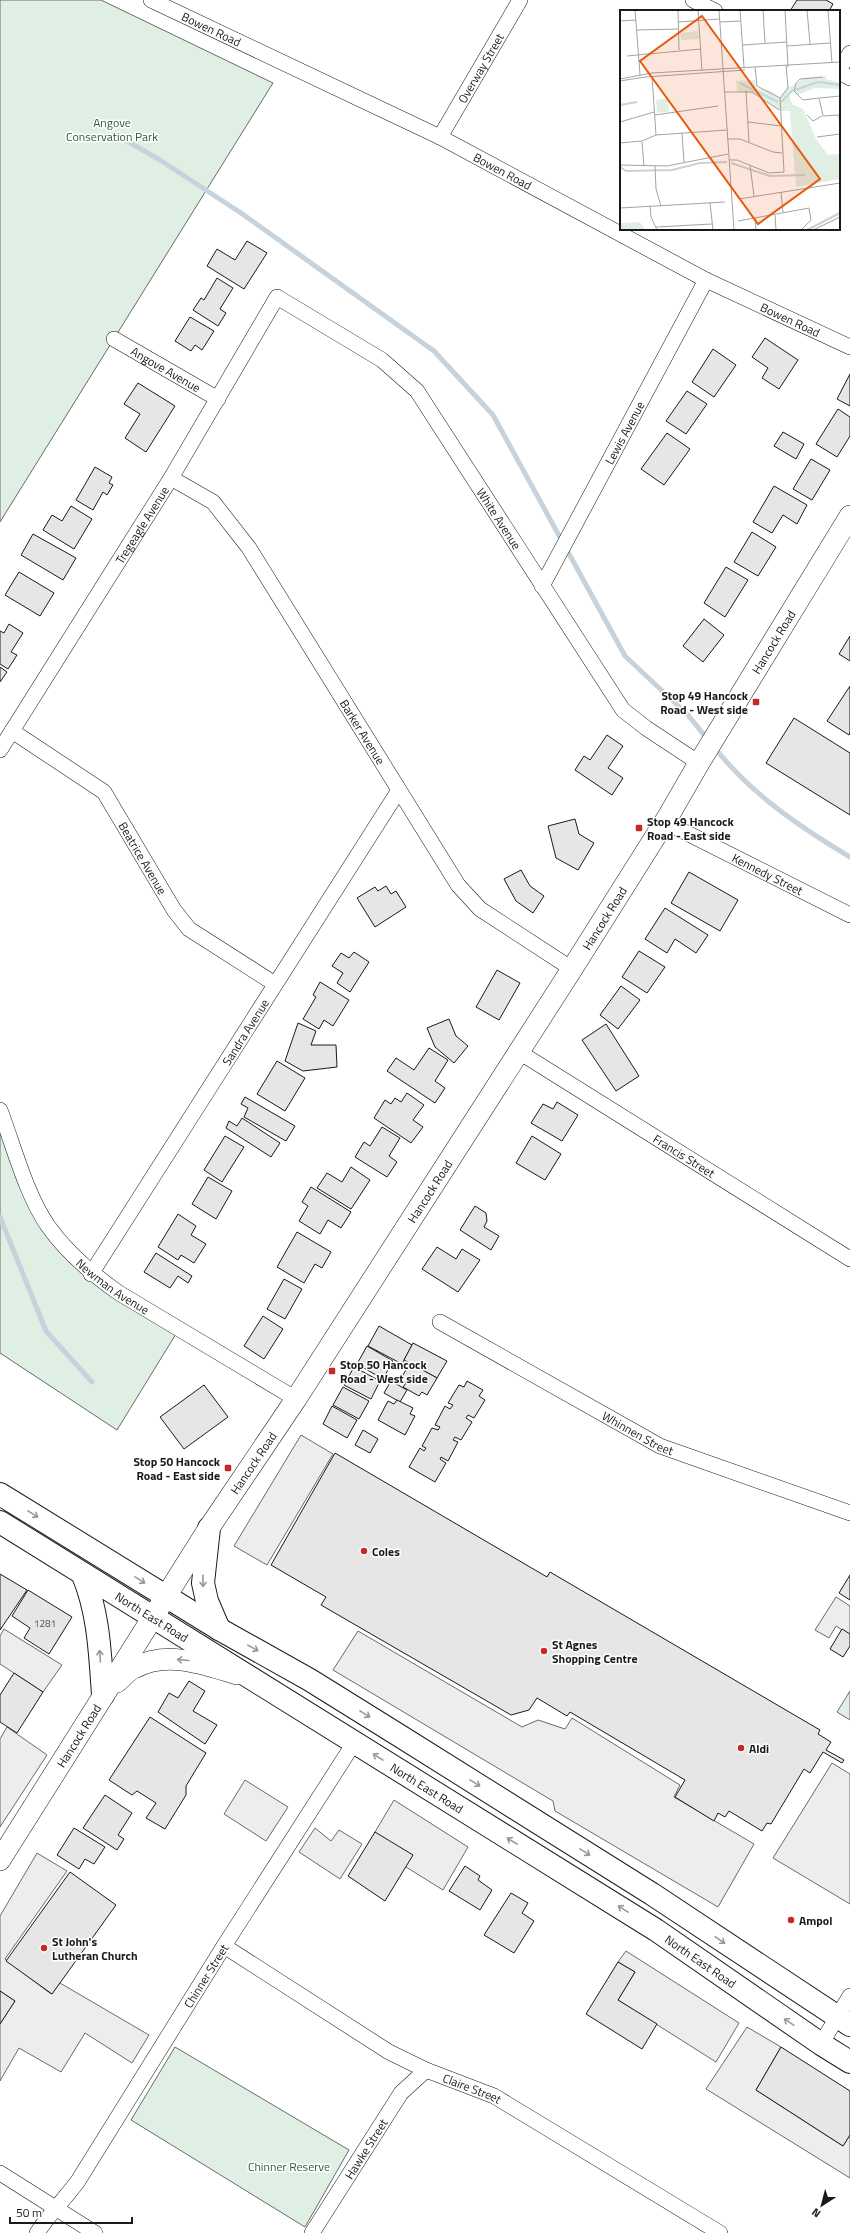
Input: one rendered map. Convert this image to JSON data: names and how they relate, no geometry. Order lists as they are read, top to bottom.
{
  "streets": {
    "main road": ["Hancock Road", "North East Road"],
    "street": [
      "Bowen Road",
      "Overway Street",
      "Angove Avenue",
      "Lewis Avenue",
      "White Avenue",
      "Tregeagle Avenue",
      "Barker Avenue",
      "Beatrice Avenue",
      "Kennedy Street",
      "Sandra Avenue",
      "Francis Street",
      "Newman Avenue",
      "Whinnen Street",
      "Chinner Street",
      "Claire Street",
      "Hawke Street"
    ]
  },
  "crossings": [
    ["Bowen Road", "Overway Street"],
    ["Bowen Road", "Lewis Avenue"],
    ["Angove Avenue", "Tregeagle Avenue"],
    ["Lewis Avenue", "White Avenue"],
    ["White Avenue", "Tregeagle Avenue"],
    ["White Avenue", "Hancock Road"],
    ["Tregeagle Avenue", "Barker Avenue"],
    ["Tregeagle Avenue", "Beatrice Avenue"],
    ["Hancock Road", "Barker Avenue"],
    ["Hancock Road", "Kennedy Street"],
    ["Hancock Road", "Francis Street"],
    ["Hancock Road", "Newman Avenue"],
    ["Hancock Road", "North East Road"],
    ["Barker Avenue", "Sandra Avenue"],
    ["Beatrice Avenue", "Sandra Avenue"],
    ["Sandra Avenue", "Newman Avenue"],
    ["North East Road", "Chinner Street"],
    ["Chinner Street", "Claire Street"],
    ["Claire Street", "Hawke Street"]
  ],
  "parks": ["Angove Conservation Park", "Chinner Reserve"],
  "places": {
    "transit": [
      "Stop 49 Hancock Road - West side",
      "Stop 49 Hancock Road - East side",
      "Stop 50 Hancock Road - West side",
      "Stop 50 Hancock Road - East side"
    ],
    "other": [
      "Coles",
      "St Agnes Shopping Centre",
      "Aldi",
      "Ampol",
      "St John's Lutheran Church"
    ]
  },
  "house_numbers": ["1281"],
  "scale_bar": "50 m",
  "north": "bottom left"
}
